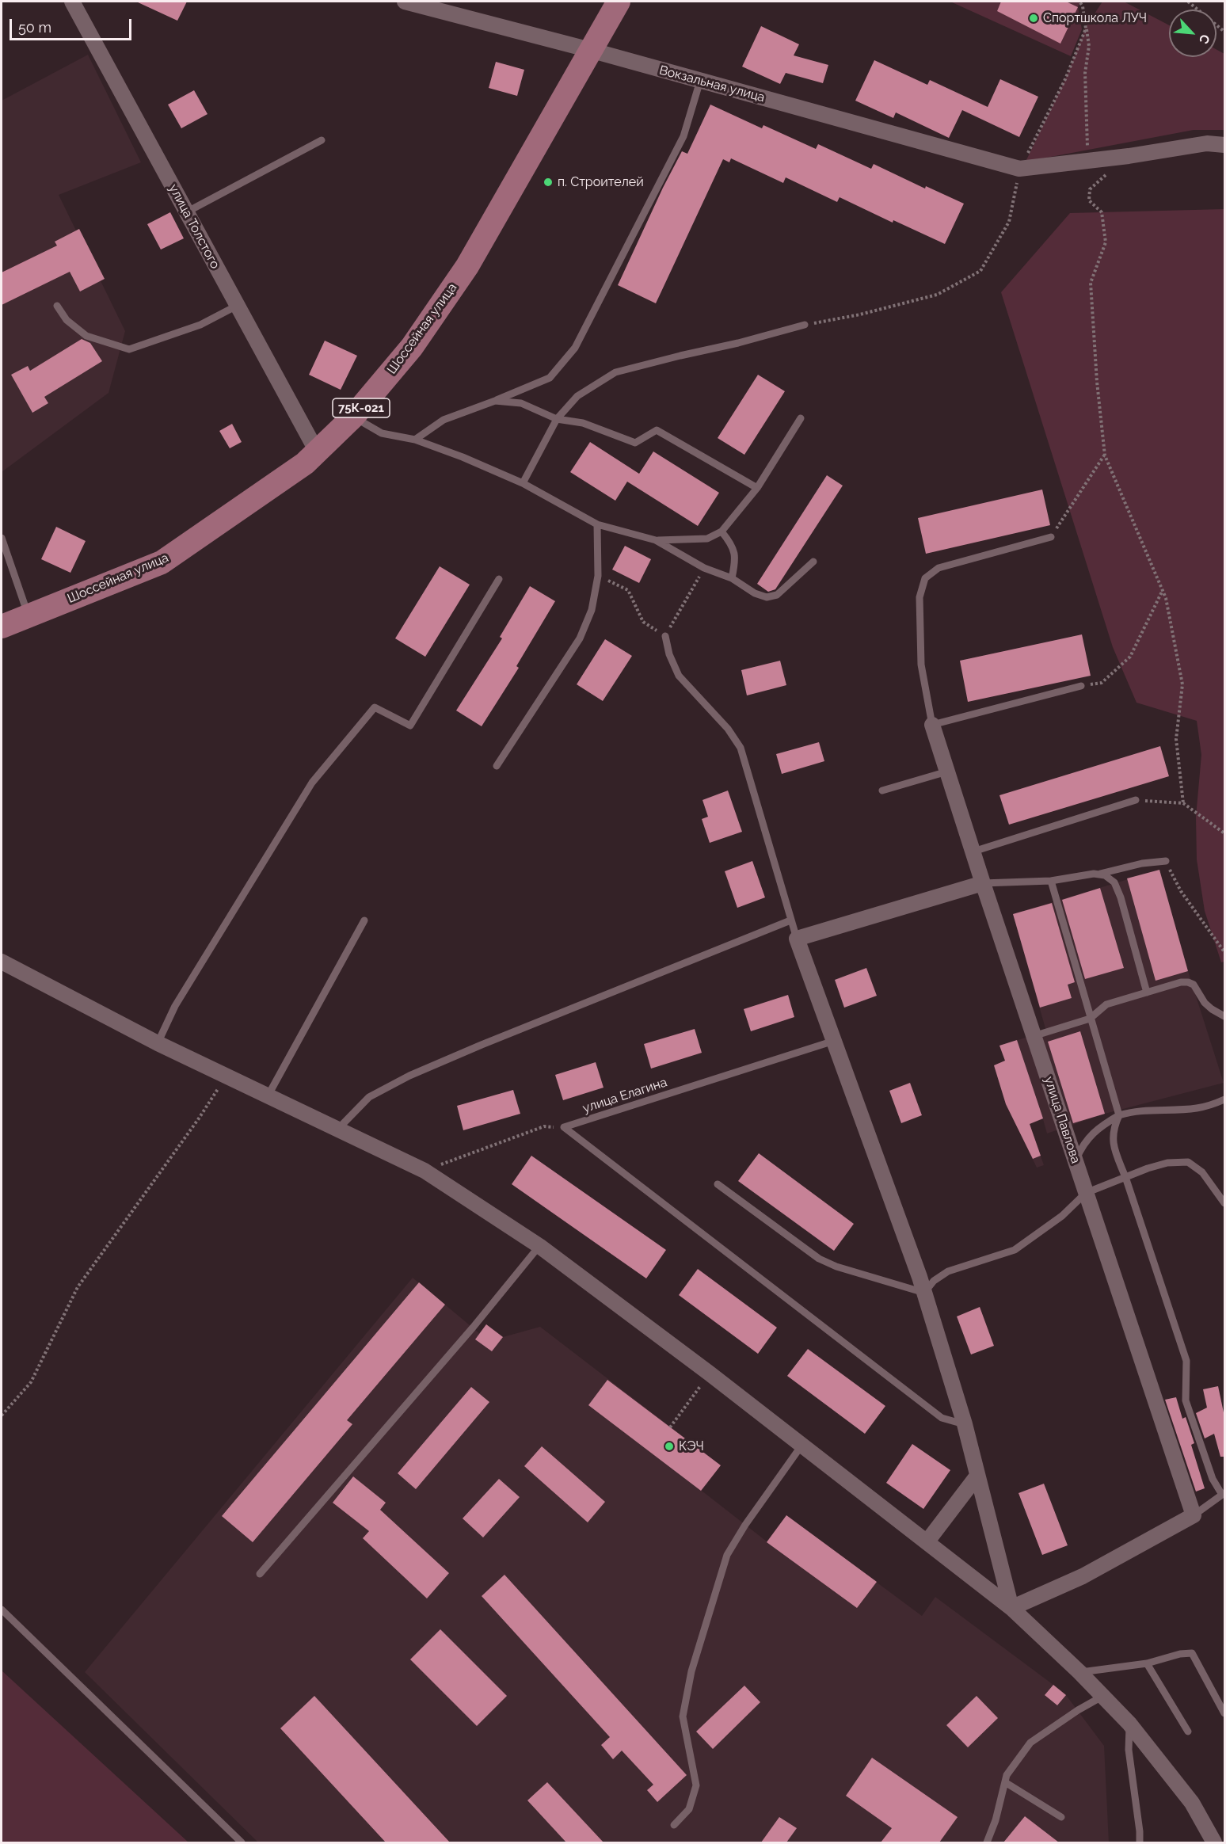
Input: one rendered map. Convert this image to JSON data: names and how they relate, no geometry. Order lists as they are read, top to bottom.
{
  "streets": {
    "main road": ["Шоссейная улица", "75К-021"],
    "street": ["Вокзальная улица", "улица Толстого", "улица Павлова"],
    "lane": ["улица Елагина"]
  },
  "crossings": [
    ["Вокзальная улица", "Шоссейная улица"],
    ["Вокзальная улица", "75К-021"],
    ["улица Толстого", "Шоссейная улица"],
    ["Шоссейная улица", "75К-021"]
  ],
  "places": ["Спортшкола ЛУЧ", "п. Строителей", "КЭЧ"],
  "scale_bar": "50 m",
  "north": "bottom right"
}
